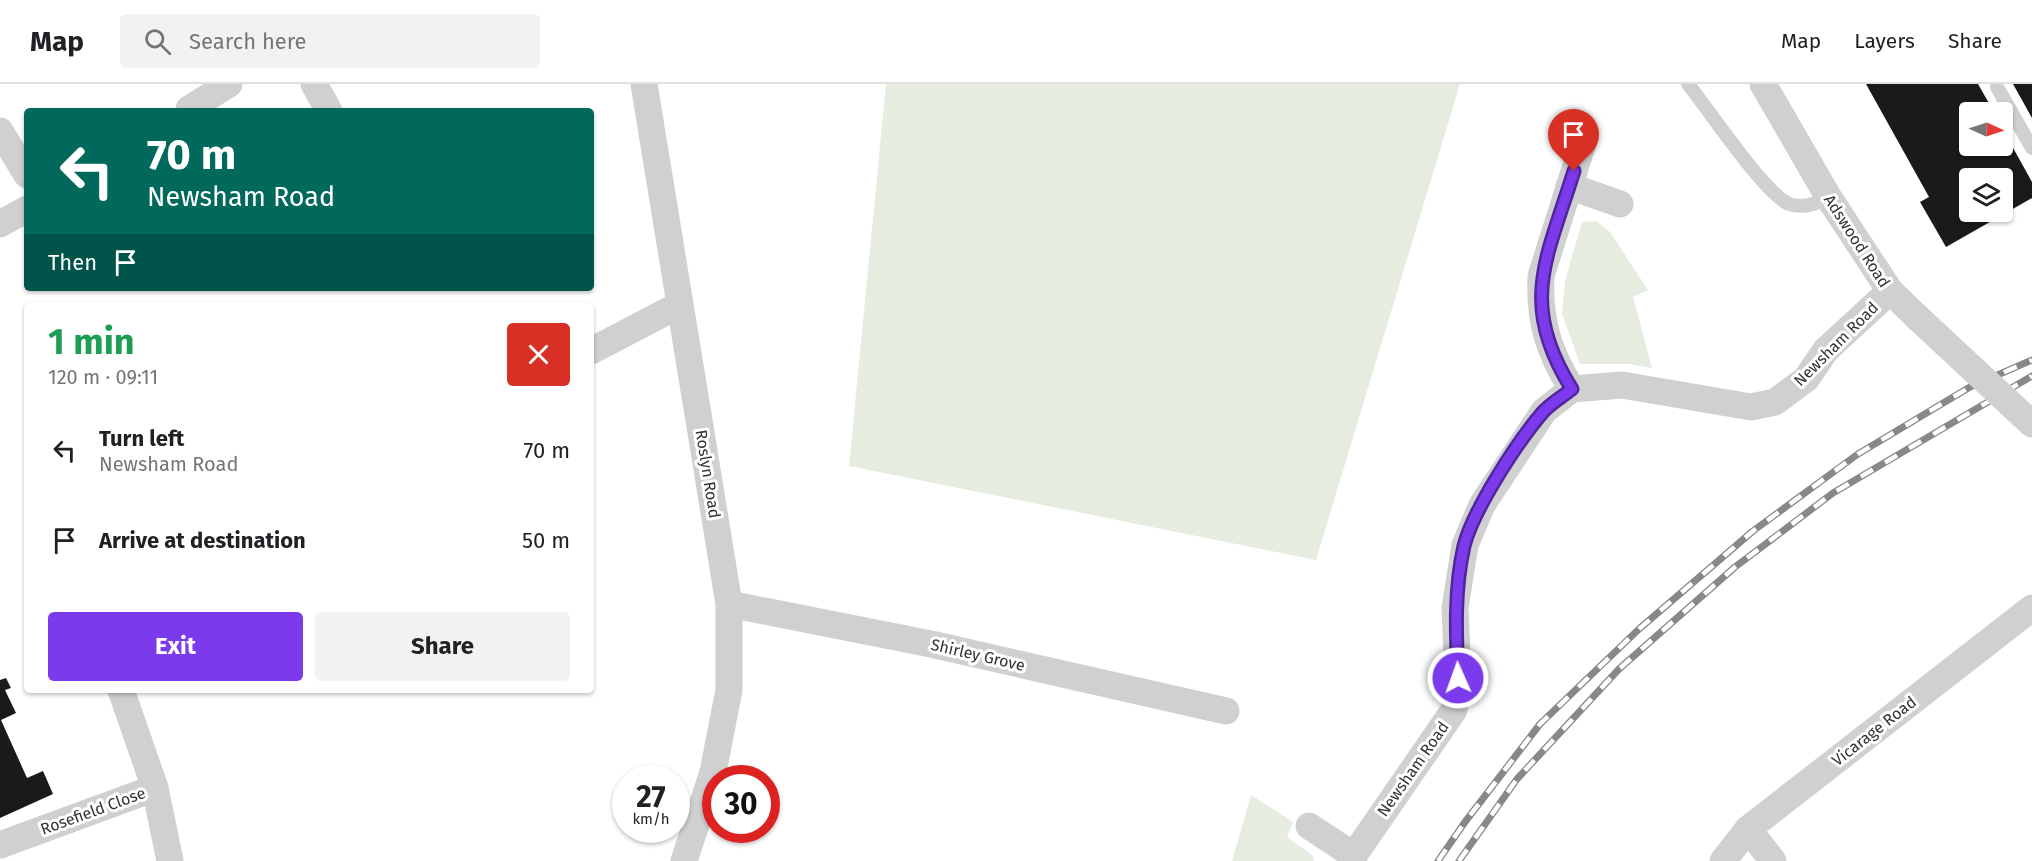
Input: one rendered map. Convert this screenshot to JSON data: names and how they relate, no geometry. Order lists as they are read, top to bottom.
{
  "streets": {
    "street": [
      "Adswood Road",
      "Newsham Road",
      "Roslyn Road",
      "Shirley Grove",
      "Vicarage Road",
      "Rosefield Close"
    ]
  },
  "crossings": [
    ["Adswood Road", "Newsham Road"],
    ["Roslyn Road", "Shirley Grove"]
  ],
  "north": "right",
  "page": {
    "header": "Map",
    "search": "Search here",
    "nav": ["Map", "Layers", "Share"],
    "turn": ["70 m", "Newsham Road"],
    "then": "Then",
    "heading": ["1 min", "120 m · 09:11"],
    "list": [
      {
        "name": "Turn left",
        "note": "Newsham Road",
        "value": "70 m"
      },
      {
        "name": "Arrive at destination",
        "value": "50 m"
      }
    ],
    "buttons": ["Exit", "Share"],
    "speed": "27 km/h",
    "limit": "30"
  }
}
